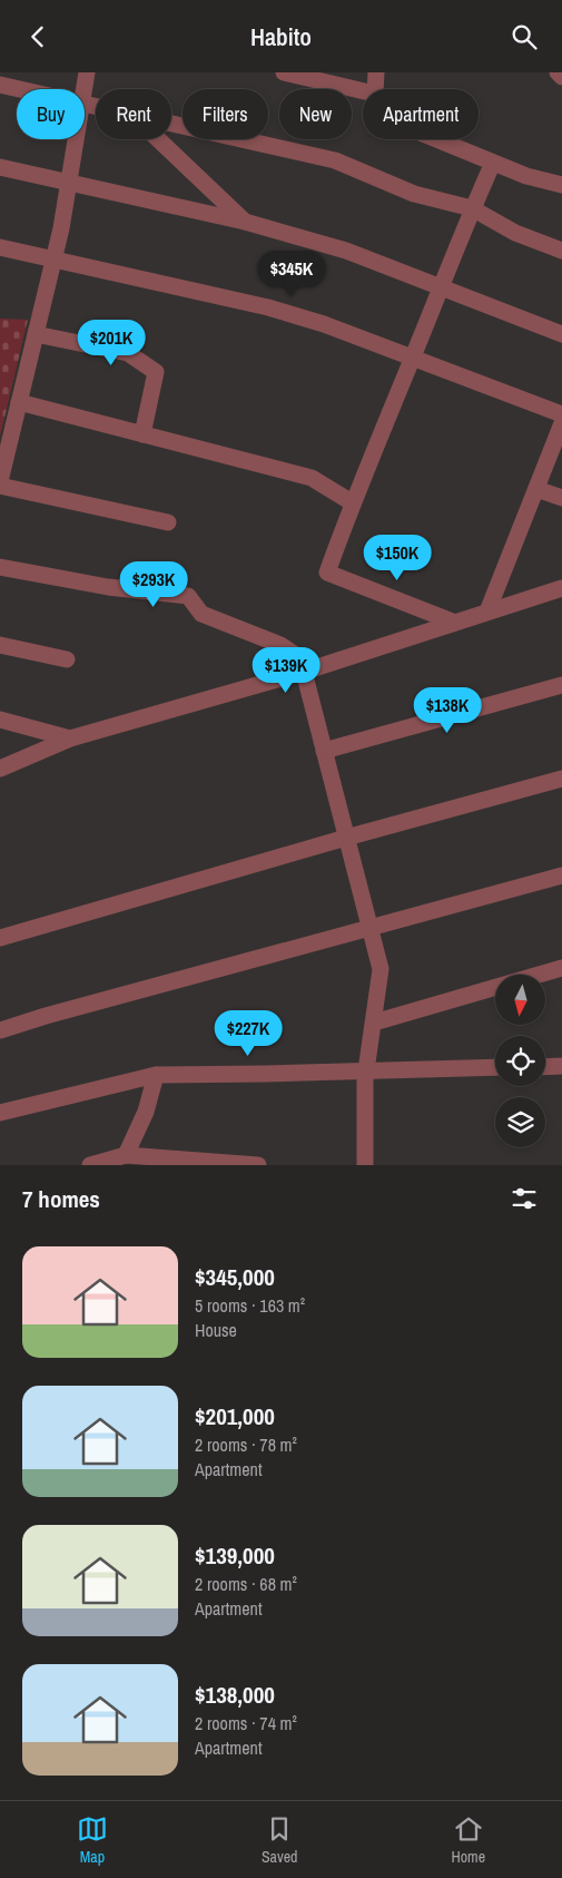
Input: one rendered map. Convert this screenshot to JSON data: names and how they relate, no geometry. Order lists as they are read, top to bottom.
{
  "north": "bottom",
  "page": {
    "header": "Habito",
    "chip": [
      "Buy",
      "Rent",
      "Filters",
      "New",
      "Apartment"
    ],
    "price": [
      "$345K",
      "$201K",
      "$150K",
      "$293K",
      "$139K",
      "$138K",
      "$227K"
    ],
    "heading": "7 homes",
    "list": [
      {
        "name": "$345,000",
        "note": "5 rooms · 163 m² · House"
      },
      {
        "name": "$201,000",
        "note": "2 rooms · 78 m² · Apartment"
      },
      {
        "name": "$139,000",
        "note": "2 rooms · 68 m² · Apartment"
      },
      {
        "name": "$138,000",
        "note": "2 rooms · 74 m² · Apartment"
      }
    ],
    "tabs": ["Map", "Saved", "Home"]
  }
}
